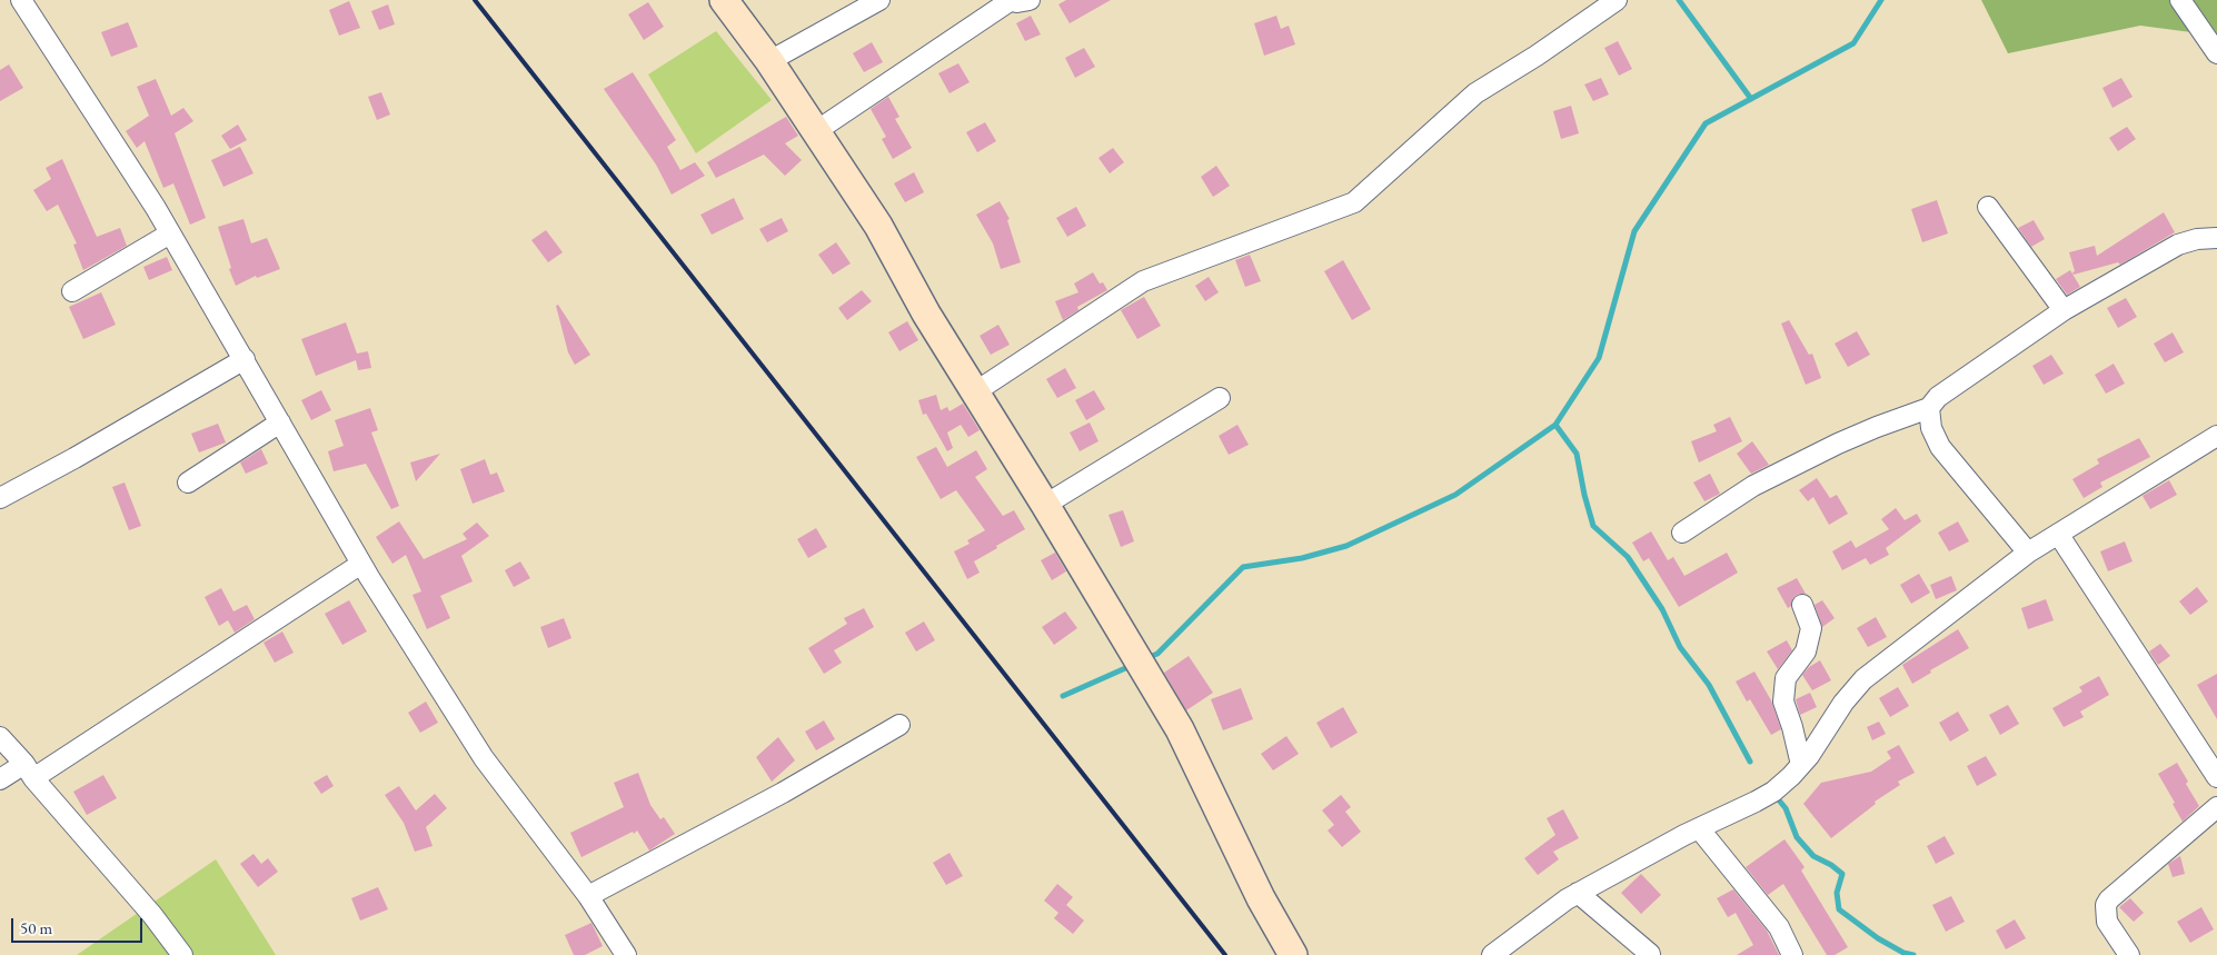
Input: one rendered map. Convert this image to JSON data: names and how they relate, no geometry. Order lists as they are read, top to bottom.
{
  "scale_bar": "50 m"
}
